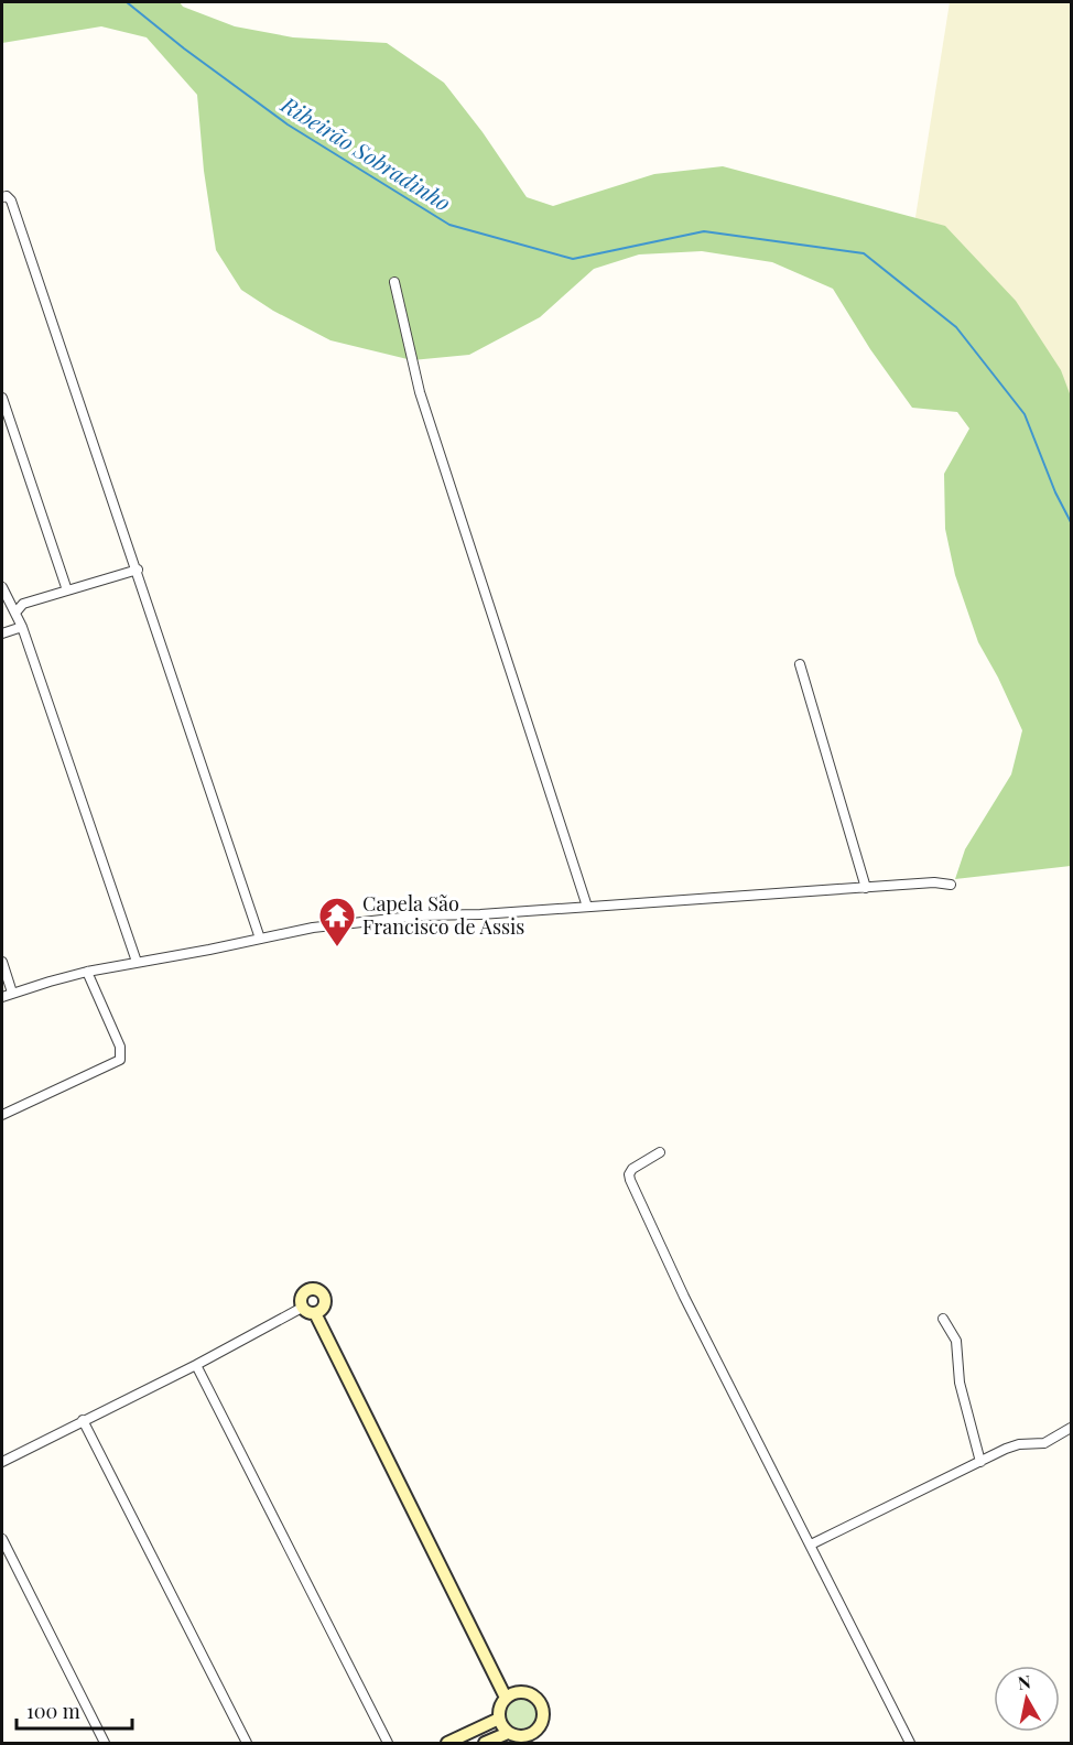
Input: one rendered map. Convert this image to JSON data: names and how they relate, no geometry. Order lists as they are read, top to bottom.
{
  "water": ["Ribeirão Sobradinho"],
  "places": {
    "temple": ["Capela São Francisco de Assis"]
  },
  "scale_bar": "100 m",
  "north": "top"
}
